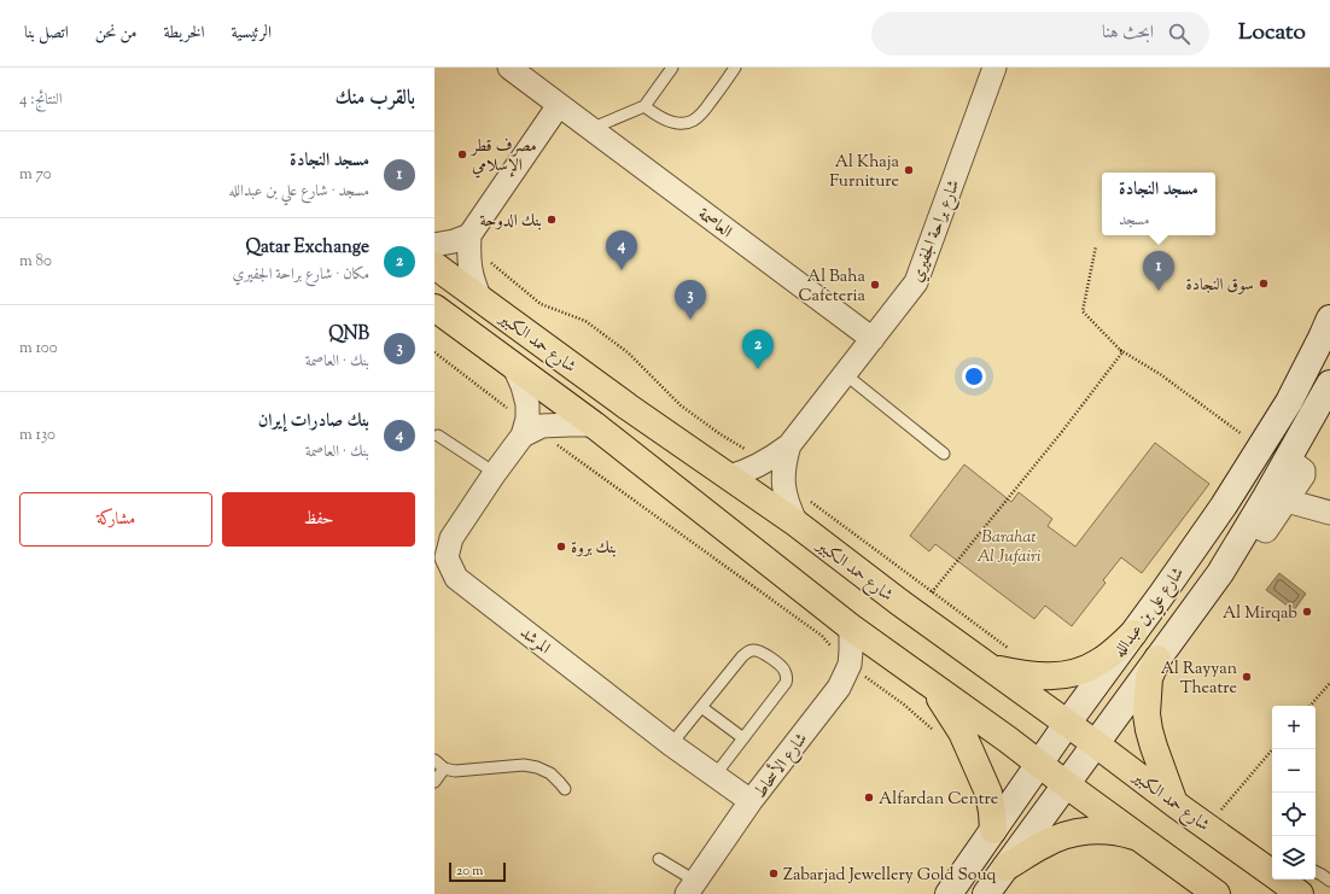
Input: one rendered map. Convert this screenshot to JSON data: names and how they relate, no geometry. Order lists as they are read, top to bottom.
{
  "streets": {
    "main road": ["شارع حمد الكبير"],
    "street": [
      "العاصمة",
      "شارع براحة الجفيري",
      "شارع علي بن عبدالله",
      "المرشد",
      "شارع الأسحاط"
    ]
  },
  "crossings": [
    ["العاصمة", "شارع براحة الجفيري"],
    ["شارع براحة الجفيري", "شارع حمد الكبير"],
    ["شارع حمد الكبير", "شارع علي بن عبدالله"],
    ["شارع حمد الكبير", "المرشد"],
    ["شارع حمد الكبير", "شارع الأسحاط"],
    ["المرشد", "شارع الأسحاط"]
  ],
  "parks": ["Barahat Al Jufairi"],
  "places": [
    "مصرف قطر الإسلامي",
    "Al Khaja Furniture",
    "بنك الدوحة",
    "سوق النجادة",
    "Al Baha Cafeteria",
    "بنك بروة",
    "Al Mirqab",
    "Al Rayyan Theatre",
    "Alfardan Centre",
    "Zabarjad Jewellery Gold Souq"
  ],
  "scale_bar": "20 m",
  "page": {
    "header": "Locato",
    "search": "ابحث هنا",
    "nav": [
      "الرئيسية",
      "الخريطة",
      "من نحن",
      "اتصل بنا"
    ],
    "heading": ["بالقرب منك", "النتائج: 4"],
    "list": [
      {
        "mark": "1",
        "name": "مسجد النجادة",
        "note": "مسجد · شارع علي بن عبدالله",
        "value": "70 m"
      },
      {
        "mark": "2",
        "name": "Qatar Exchange",
        "note": "مكان · شارع براحة الجفيري",
        "value": "80 m"
      },
      {
        "mark": "3",
        "name": "QNB",
        "note": "بنك · العاصمة",
        "value": "100 m"
      },
      {
        "mark": "4",
        "name": "بنك صادرات إيران",
        "note": "بنك · العاصمة",
        "value": "130 m"
      }
    ],
    "popup": ["مسجد النجادة", "مسجد"],
    "pins": [
      "4",
      "1",
      "3",
      "2"
    ],
    "buttons": ["حفظ", "مشاركة"],
    "map_buttons": ["+", "−"],
    "scale": "20 m"
  }
}
